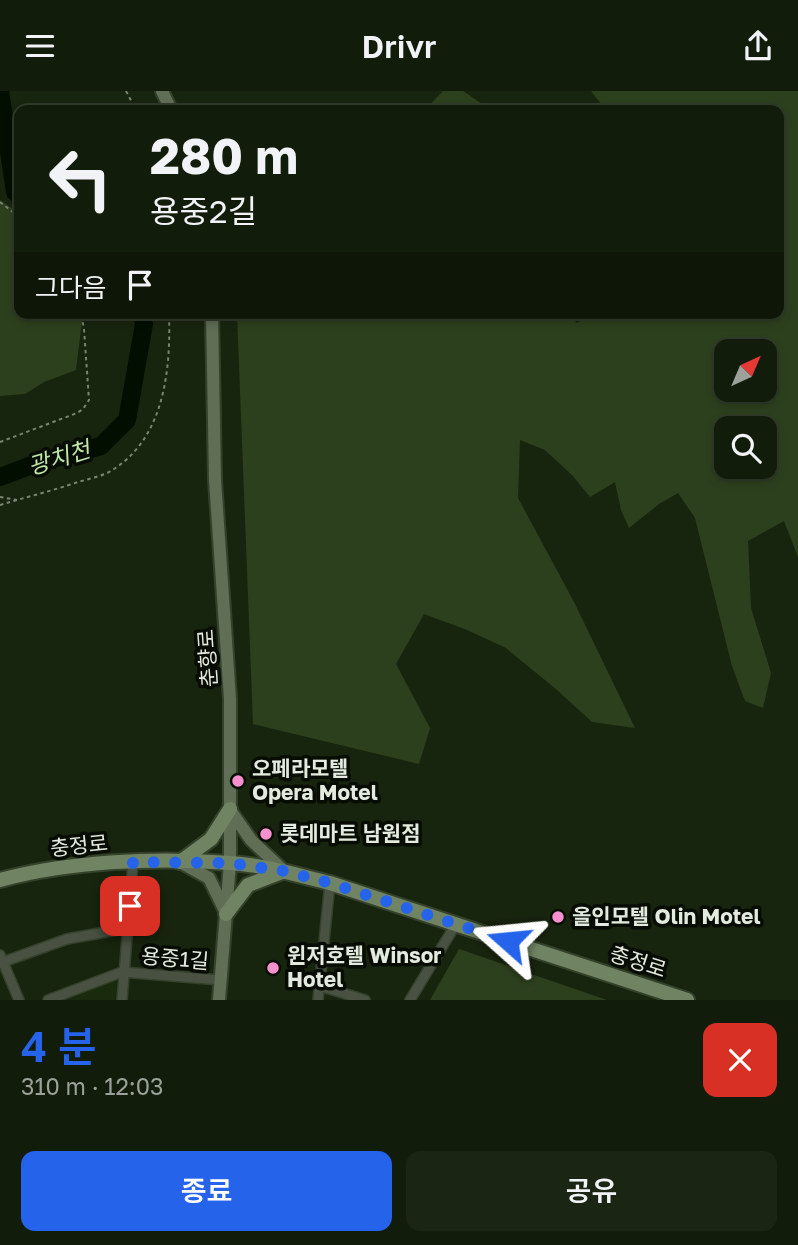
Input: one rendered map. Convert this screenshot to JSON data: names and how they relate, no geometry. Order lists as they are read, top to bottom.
{
  "streets": {
    "main road": ["충정로"],
    "street": ["춘향로", "용중1길"]
  },
  "crossings": [
    ["춘향로", "충정로"],
    ["춘향로", "용중1길"]
  ],
  "water": ["광치천"],
  "places": [
    "오페라모텔 Opera Motel",
    "롯데마트 남원점",
    "올인모텔 Olin Motel",
    "윈저호텔 Winsor Hotel"
  ],
  "north": "top right",
  "page": {
    "header": "Drivr",
    "turn": ["280 m", "용중2길"],
    "then": "그다음",
    "heading": ["4 분", "310 m · 12:03"],
    "buttons": ["종료", "공유"]
  }
}
